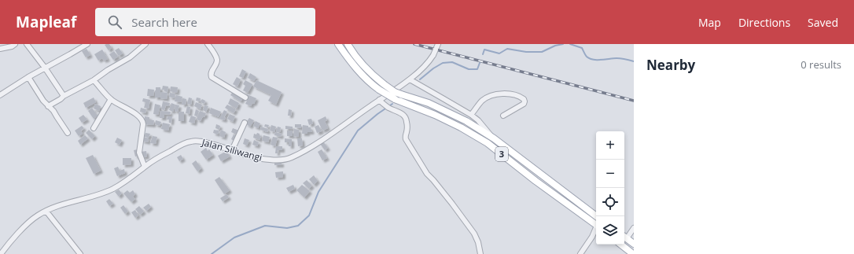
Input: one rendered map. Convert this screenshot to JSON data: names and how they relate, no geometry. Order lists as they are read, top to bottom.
{
  "streets": {
    "main road": ["3"],
    "street": ["Jalan Siliwangi"]
  },
  "page": {
    "header": "Mapleaf",
    "search": "Search here",
    "nav": ["Map", "Directions", "Saved"],
    "heading": ["Nearby", "0 results"],
    "map_buttons": ["+", "−"]
  }
}
